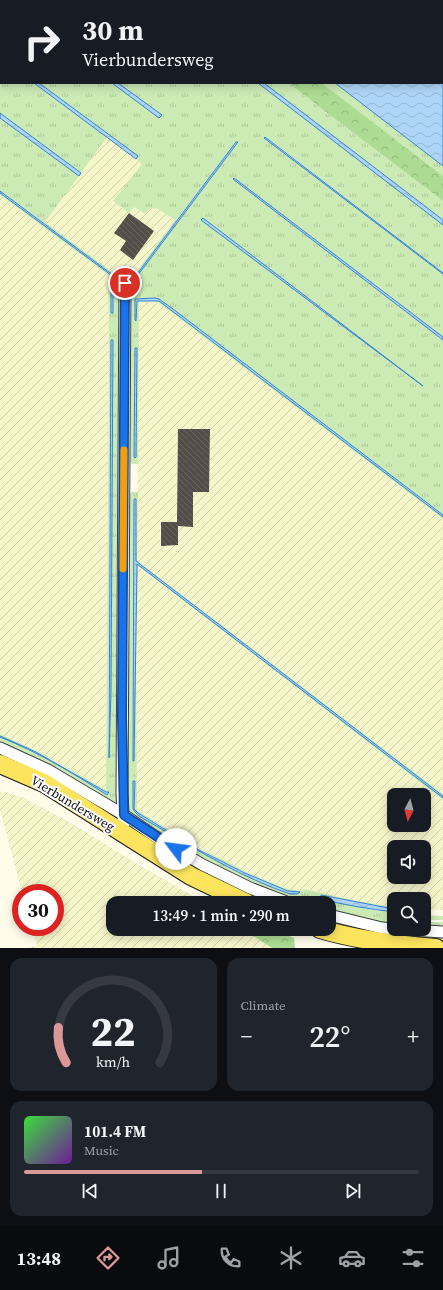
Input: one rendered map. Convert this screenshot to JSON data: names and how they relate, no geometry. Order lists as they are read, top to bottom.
{
  "streets": {
    "main road": ["Vierbundersweg"]
  },
  "north": "bottom",
  "page": {
    "turn": ["30 m", "Vierbundersweg"],
    "limit": "30",
    "trip": "13:49 · 1 min · 290 m",
    "tile": "Climate",
    "heat": ["−", "22°", "+"],
    "song": ["101.4 FM", "Music"],
    "tabs": "13:48",
    "gauge": ["22", "km/h"]
  }
}
